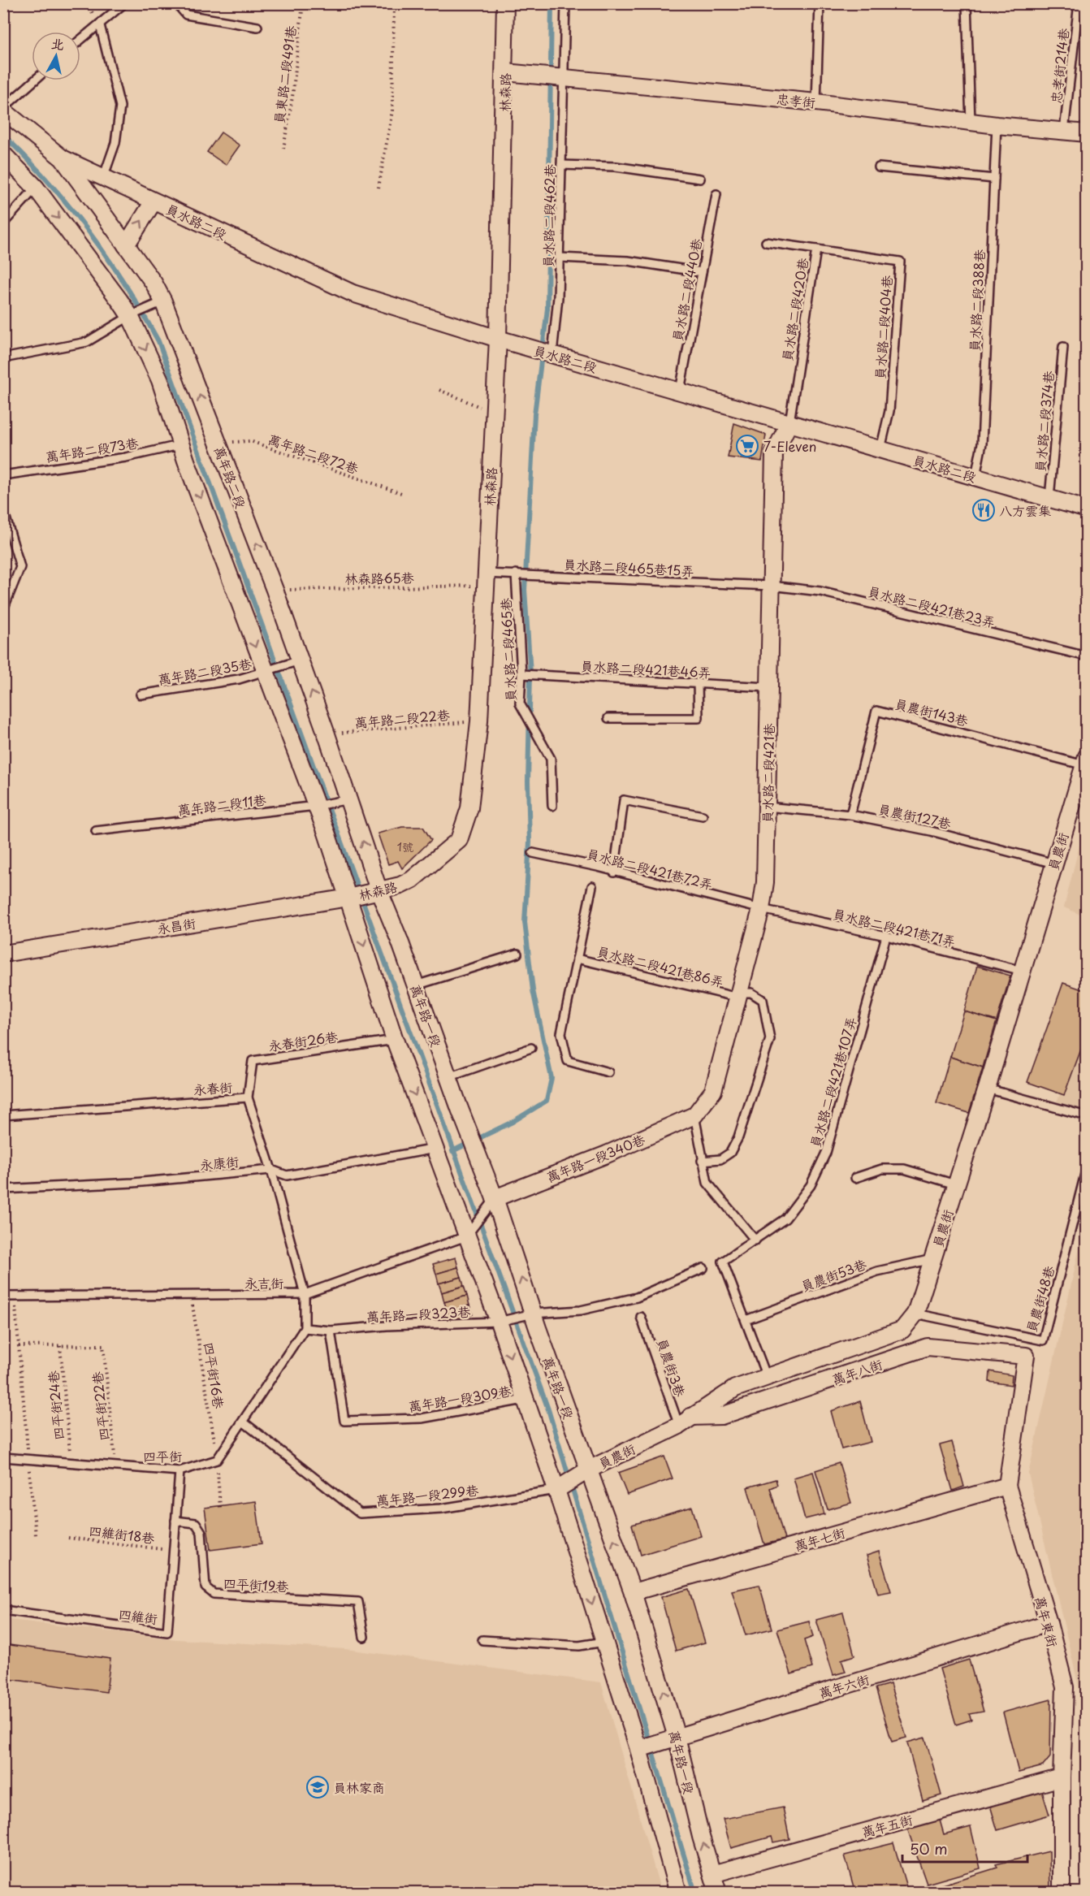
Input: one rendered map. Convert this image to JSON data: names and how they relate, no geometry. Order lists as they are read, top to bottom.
{
  "streets": {
    "street": [
      "林森路",
      "忠孝街",
      "員水路二段",
      "萬年路二段",
      "員水路二段421巷",
      "員農街",
      "永昌街",
      "萬年路一段",
      "萬年路一段340巷",
      "萬年八街",
      "萬年七街",
      "萬年東街",
      "萬年六街",
      "萬年五街"
    ],
    "lane": [
      "忠孝街214巷",
      "員水路二段462巷",
      "員水路二段440巷",
      "員水路二段388巷",
      "員水路二段420巷",
      "員水路二段404巷",
      "員水路二段374巷",
      "萬年路二段73巷",
      "員水路二段465巷15弄",
      "員水路二段421巷23弄",
      "員水路二段465巷",
      "員水路二段421巷46弄",
      "萬年路二段35巷",
      "員農街143巷",
      "萬年路二段11巷",
      "員農街127巷",
      "員水路二段421巷72弄",
      "員水路二段421巷71弄",
      "員水路二段421巷86弄",
      "永春街26巷",
      "員水路二段421巷107弄",
      "永春街",
      "永康街",
      "員農街53巷",
      "永吉街",
      "員農街48巷",
      "萬年路一段323巷",
      "員農街3巷",
      "萬年路一段309巷",
      "四平街",
      "萬年路一段299巷",
      "四平街19巷",
      "四維街"
    ],
    "path": [
      "員東路二段491巷",
      "萬年路二段72巷",
      "林森路65巷",
      "萬年路二段22巷",
      "四平街16巷",
      "四平街24巷",
      "四平街22巷",
      "四維街18巷"
    ]
  },
  "crossings": [
    ["忠孝街214巷", "忠孝街"],
    ["林森路", "忠孝街"],
    ["林森路", "員水路二段"],
    ["林森路", "萬年路二段"],
    ["林森路", "員水路二段465巷15弄"],
    ["林森路", "林森路65巷"],
    ["林森路", "萬年路二段22巷"],
    ["林森路", "永昌街"],
    ["林森路", "萬年路一段"],
    ["忠孝街", "員水路二段462巷"],
    ["忠孝街", "員水路二段388巷"],
    ["員水路二段462巷", "員水路二段"],
    ["員水路二段", "員水路二段440巷"],
    ["員水路二段", "員水路二段388巷"],
    ["員水路二段", "員水路二段420巷"],
    ["員水路二段", "員水路二段404巷"],
    ["員水路二段", "員水路二段374巷"],
    ["員水路二段", "萬年路二段"],
    ["員水路二段", "員水路二段421巷"],
    ["員水路二段420巷", "員水路二段404巷"],
    ["員水路二段420巷", "員水路二段421巷"],
    ["萬年路二段72巷", "萬年路二段"],
    ["萬年路二段", "林森路65巷"],
    ["萬年路二段", "萬年路二段35巷"],
    ["萬年路二段", "萬年路二段22巷"],
    ["萬年路二段", "萬年路二段11巷"],
    ["萬年路二段", "萬年路一段"],
    ["員水路二段465巷15弄", "林森路65巷"],
    ["員水路二段465巷15弄", "員水路二段421巷23弄"],
    ["員水路二段465巷15弄", "員水路二段465巷"],
    ["員水路二段465巷15弄", "員水路二段421巷"],
    ["員水路二段421巷23弄", "員水路二段421巷"],
    ["員水路二段465巷", "員水路二段421巷46弄"],
    ["員水路二段421巷46弄", "員水路二段421巷"],
    ["員農街143巷", "員農街127巷"],
    ["員農街143巷", "員農街"],
    ["員水路二段421巷", "員農街127巷"],
    ["員水路二段421巷", "員水路二段421巷72弄"],
    ["員水路二段421巷", "員水路二段421巷71弄"],
    ["員水路二段421巷", "員水路二段421巷86弄"],
    ["員水路二段421巷", "萬年路一段340巷"],
    ["員農街127巷", "員農街"],
    ["員農街", "員水路二段421巷71弄"],
    ["員農街", "萬年路一段"],
    ["員農街", "員農街53巷"],
    ["員農街", "員農街48巷"],
    ["員農街", "員農街3巷"],
    ["員農街", "萬年八街"],
    ["員農街", "萬年路一段299巷"],
    ["員水路二段421巷72弄", "員水路二段421巷71弄"],
    ["員水路二段421巷71弄", "員水路二段421巷107弄"],
    ["萬年路一段", "萬年路一段340巷"],
    ["萬年路一段", "萬年路一段323巷"],
    ["萬年路一段", "萬年七街"],
    ["萬年路一段", "萬年六街"],
    ["萬年路一段", "萬年五街"],
    ["永春街26巷", "永春街"],
    ["員水路二段421巷107弄", "員農街53巷"],
    ["永春街", "永康街"],
    ["永春街", "永吉街"],
    ["永吉街", "四平街16巷"],
    ["萬年路一段323巷", "萬年路一段309巷"],
    ["員農街3巷", "萬年八街"],
    ["萬年八街", "萬年東街"],
    ["四平街16巷", "四平街"],
    ["四平街24巷", "四平街22巷"],
    ["四平街24巷", "四平街"],
    ["四平街22巷", "四平街"],
    ["四平街", "四維街"],
    ["四維街18巷", "四維街"],
    ["萬年七街", "萬年東街"],
    ["四平街19巷", "四維街"],
    ["萬年東街", "萬年六街"],
    ["萬年東街", "萬年五街"]
  ],
  "places": {
    "supermarket": ["7-Eleven"],
    "restaurant": ["八方雲集"],
    "school or university": ["員林家商"]
  },
  "house_numbers": ["1號"],
  "scale_bar": "50 m",
  "north": "top"
}
